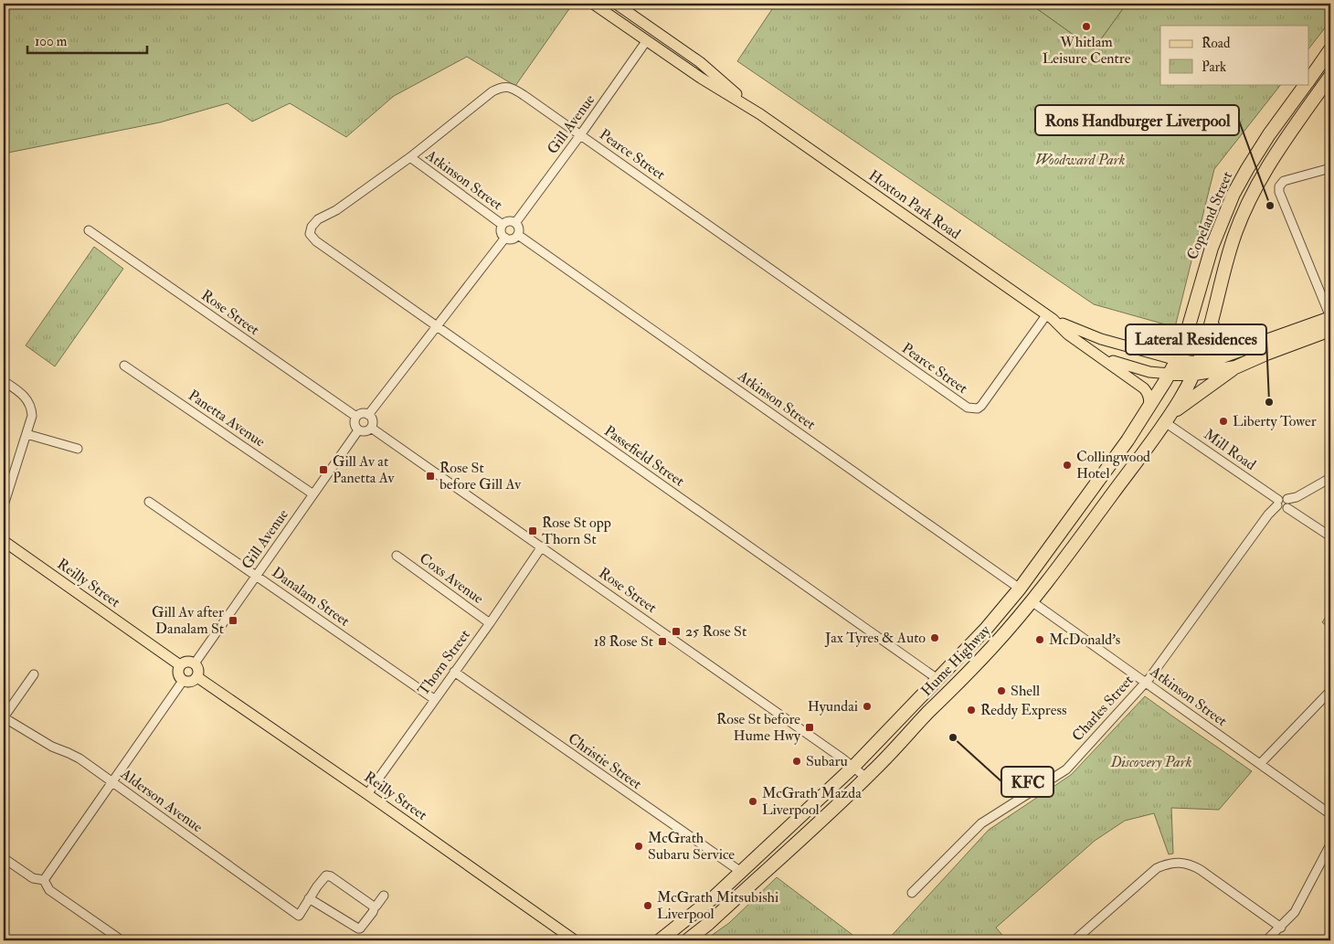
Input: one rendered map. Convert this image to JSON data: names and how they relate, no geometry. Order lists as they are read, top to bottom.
{
  "streets": {
    "highway": ["Copeland Street", "Hume Highway"],
    "main road": ["Hoxton Park Road", "Reilly Street"],
    "street": [
      "Gill Avenue",
      "Pearce Street",
      "Atkinson Street",
      "Rose Street",
      "Panetta Avenue",
      "Mill Road",
      "Passefield Street",
      "Coxs Avenue",
      "Danalam Street",
      "Thorn Street",
      "Charles Street",
      "Christie Street",
      "Alderson Avenue"
    ]
  },
  "crossings": [
    ["Gill Avenue", "Pearce Street"],
    ["Gill Avenue", "Atkinson Street"],
    ["Gill Avenue", "Hoxton Park Road"],
    ["Gill Avenue", "Rose Street"],
    ["Gill Avenue", "Panetta Avenue"],
    ["Gill Avenue", "Reilly Street"],
    ["Gill Avenue", "Danalam Street"],
    ["Pearce Street", "Atkinson Street"],
    ["Pearce Street", "Hoxton Park Road"],
    ["Pearce Street", "Passefield Street"],
    ["Atkinson Street", "Hume Highway"],
    ["Atkinson Street", "Charles Street"],
    ["Hoxton Park Road", "Copeland Street"],
    ["Hoxton Park Road", "Hume Highway"],
    ["Copeland Street", "Hume Highway"],
    ["Rose Street", "Hume Highway"],
    ["Rose Street", "Thorn Street"],
    ["Mill Road", "Hume Highway"],
    ["Mill Road", "Charles Street"],
    ["Passefield Street", "Hume Highway"],
    ["Coxs Avenue", "Thorn Street"],
    ["Reilly Street", "Thorn Street"],
    ["Danalam Street", "Thorn Street"],
    ["Hume Highway", "Christie Street"],
    ["Thorn Street", "Christie Street"]
  ],
  "parks": ["Woodward Park", "Discovery Park"],
  "places": {
    "other": [
      "Whitlam Leisure Centre",
      "Rons Handburger Liverpool",
      "Lateral Residences",
      "Liberty Tower",
      "Collingwood Hotel",
      "Jax Tyres & Auto",
      "McDonald's",
      "Shell",
      "Hyundai",
      "Reddy Express",
      "KFC",
      "Subaru",
      "McGrath Mazda Liverpool",
      "McGrath Subaru Service",
      "McGrath Mitsubishi Liverpool"
    ],
    "transit": [
      "Gill Av at Panetta Av",
      "Rose St before Gill Av",
      "Rose St opp Thorn St",
      "Gill Av after Danalam St",
      "25 Rose St",
      "18 Rose St",
      "Rose St before Hume Hwy"
    ]
  },
  "legend": ["Road", "Park"],
  "scale_bar": "100 m"
}
